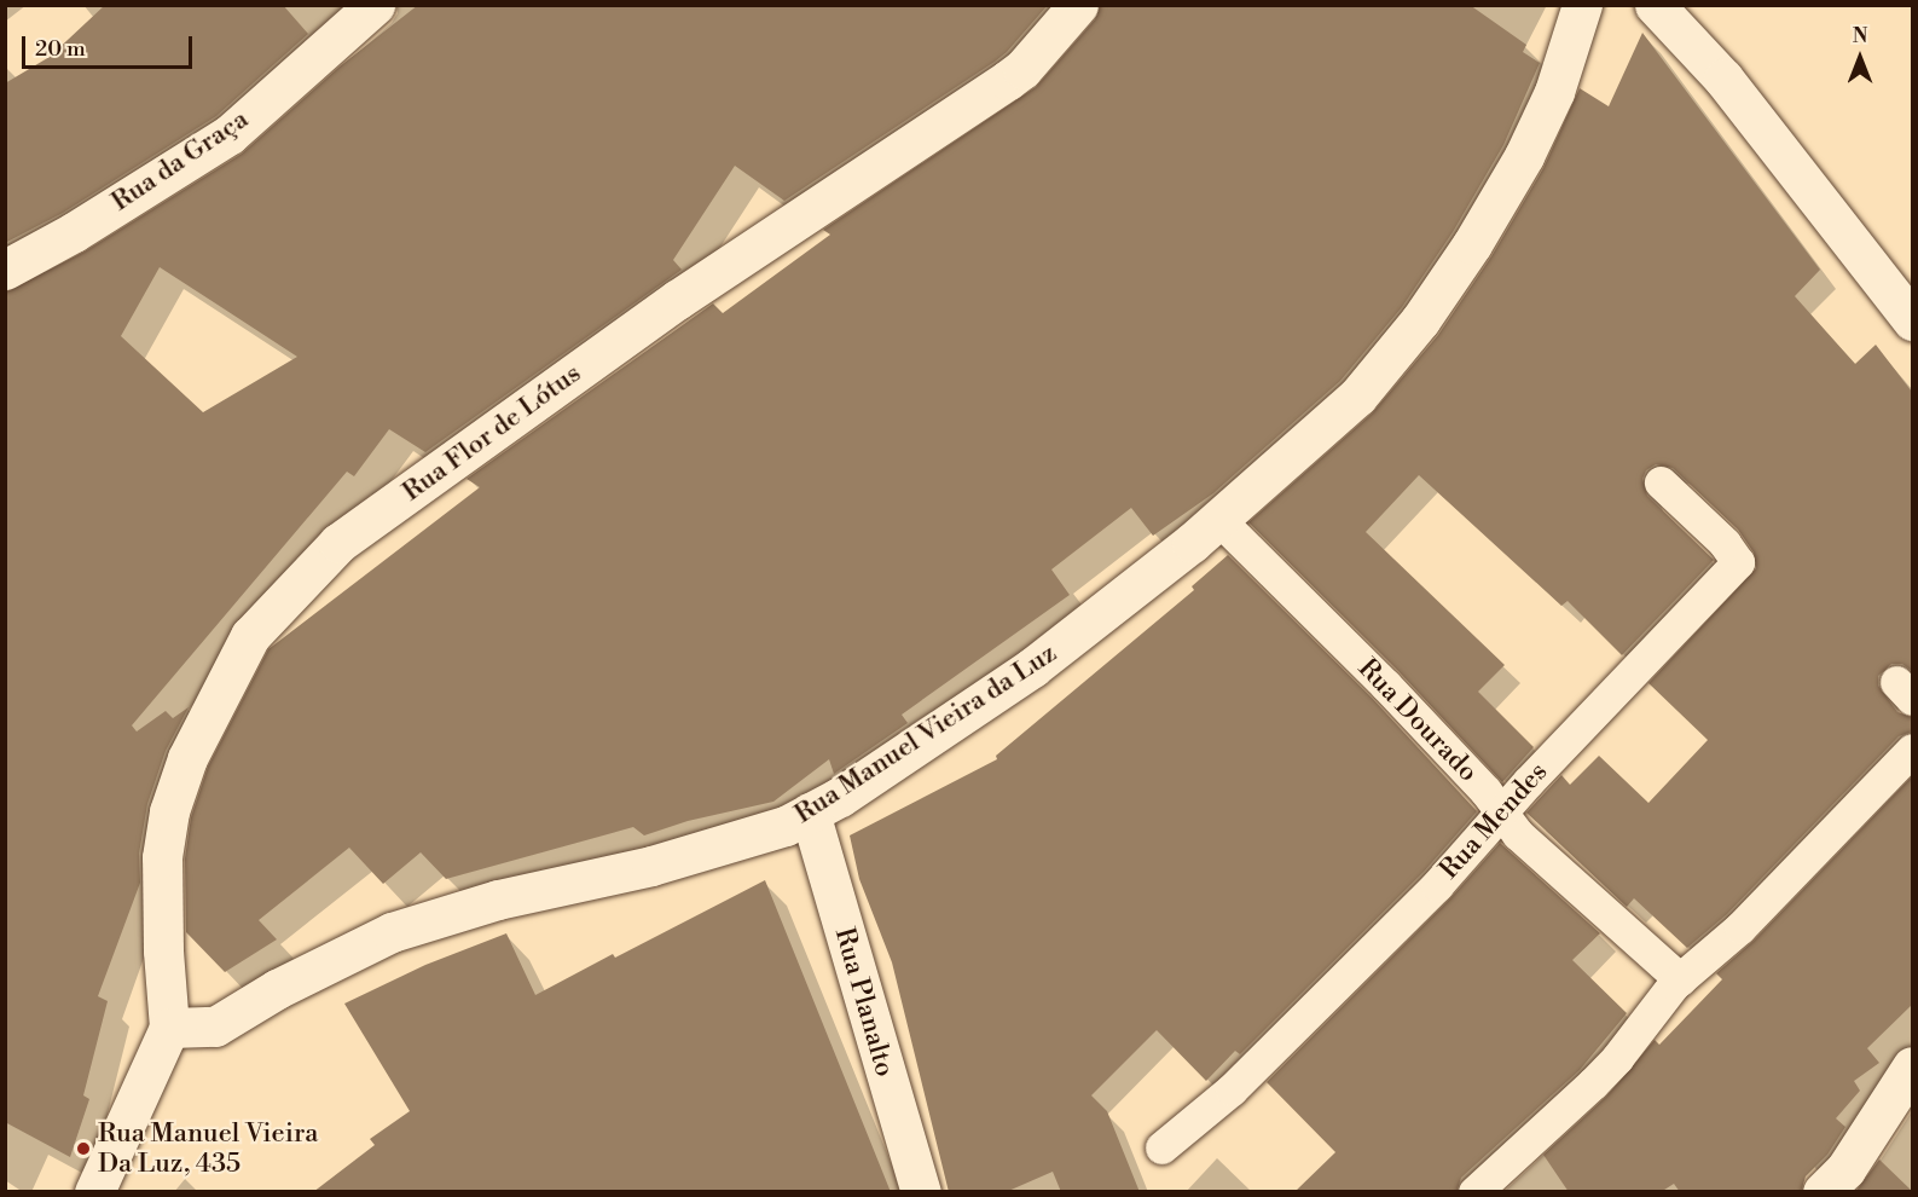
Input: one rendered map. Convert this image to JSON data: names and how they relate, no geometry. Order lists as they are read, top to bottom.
{
  "streets": {
    "street": [
      "Rua da Graça",
      "Rua Flor de Lótus",
      "Rua Manuel Vieira da Luz",
      "Rua Planalto"
    ],
    "lane": ["Rua Dourado", "Rua Mendes"]
  },
  "crossings": [
    ["Rua Flor de Lótus", "Rua Manuel Vieira da Luz"],
    ["Rua Dourado", "Rua Manuel Vieira da Luz"],
    ["Rua Dourado", "Rua Mendes"],
    ["Rua Manuel Vieira da Luz", "Rua Planalto"]
  ],
  "places": ["Rua Manuel Vieira Da Luz, 435"],
  "scale_bar": "20 m",
  "north": "top"
}
